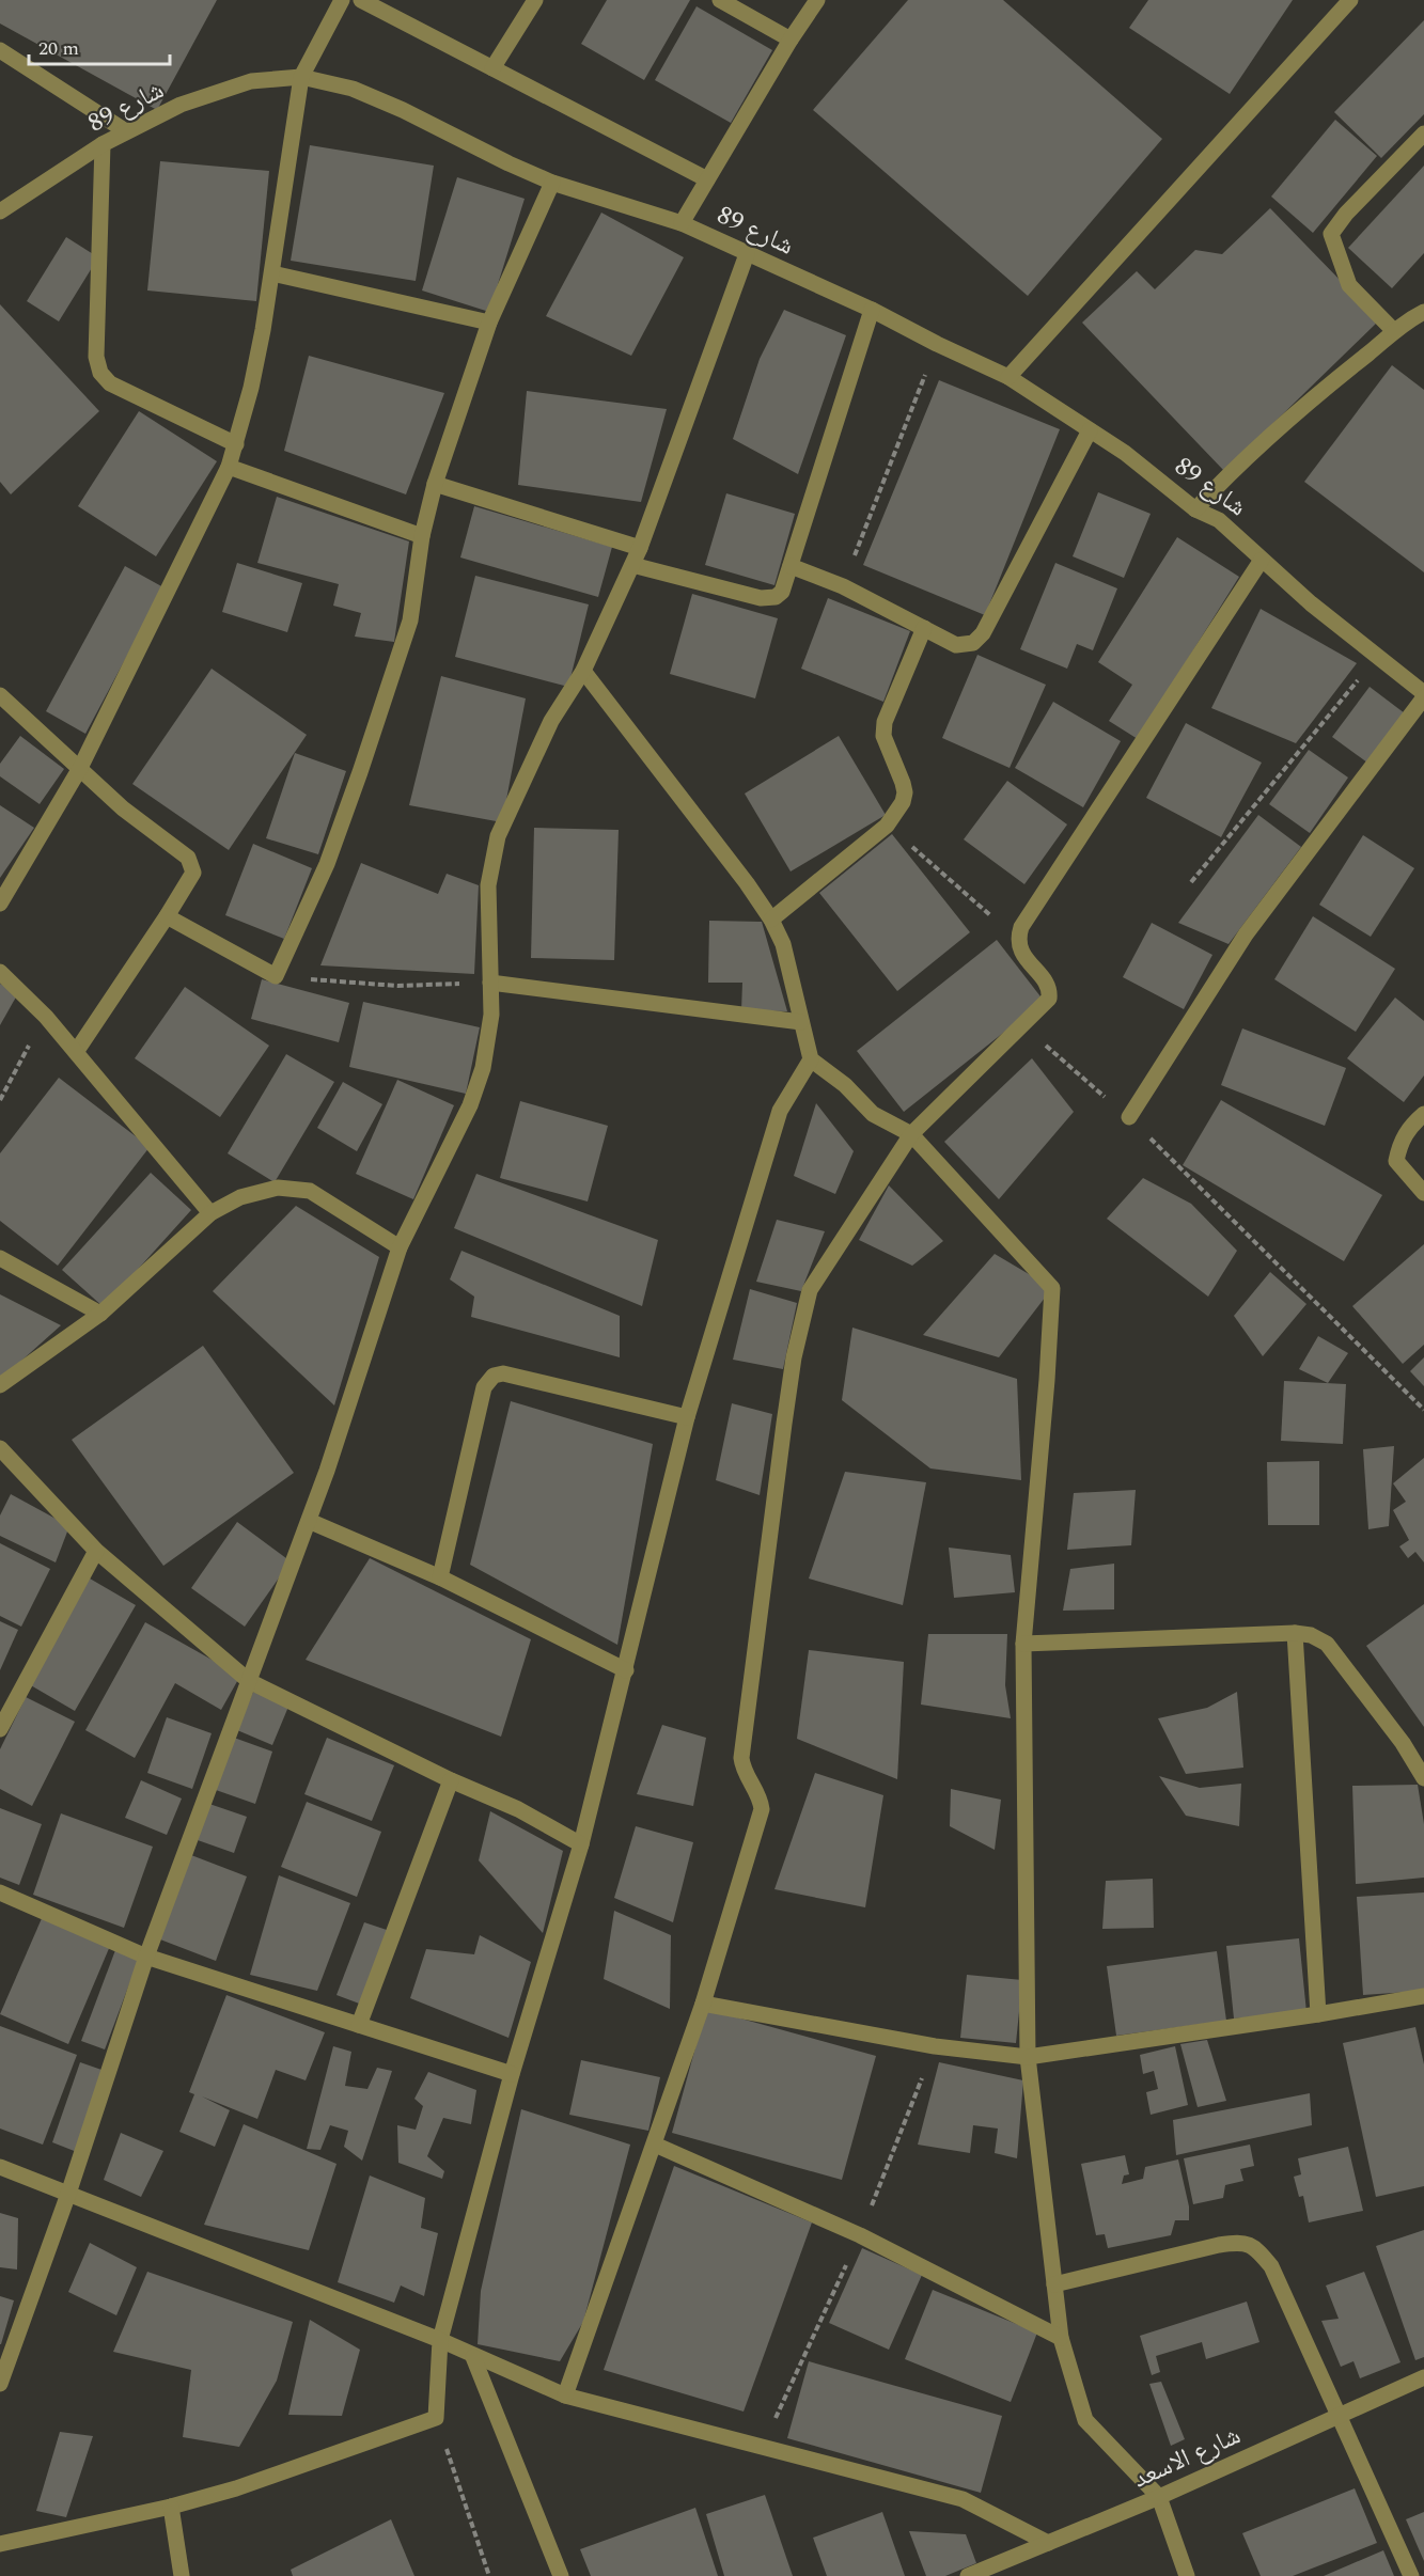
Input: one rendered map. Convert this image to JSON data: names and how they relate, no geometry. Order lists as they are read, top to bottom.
{
  "streets": {
    "street": ["شارع 89", "شارع الاسعد"]
  },
  "scale_bar": "20 m"
}
